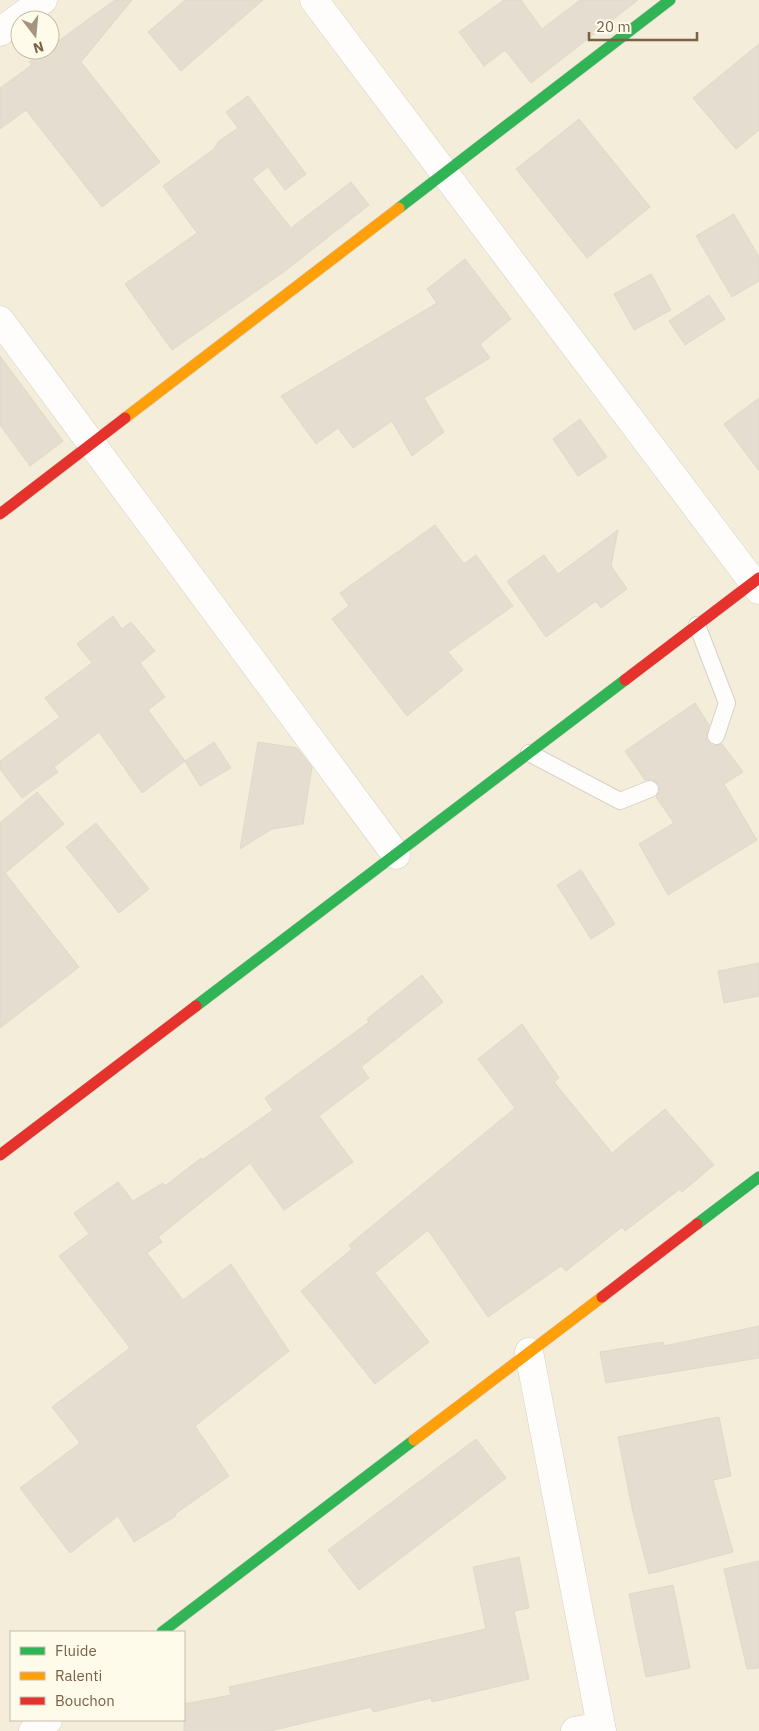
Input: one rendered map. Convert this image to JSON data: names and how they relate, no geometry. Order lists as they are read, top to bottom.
{
  "legend": ["Fluide", "Ralenti", "Bouchon"],
  "scale_bar": "20 m",
  "north": "bottom"
}
